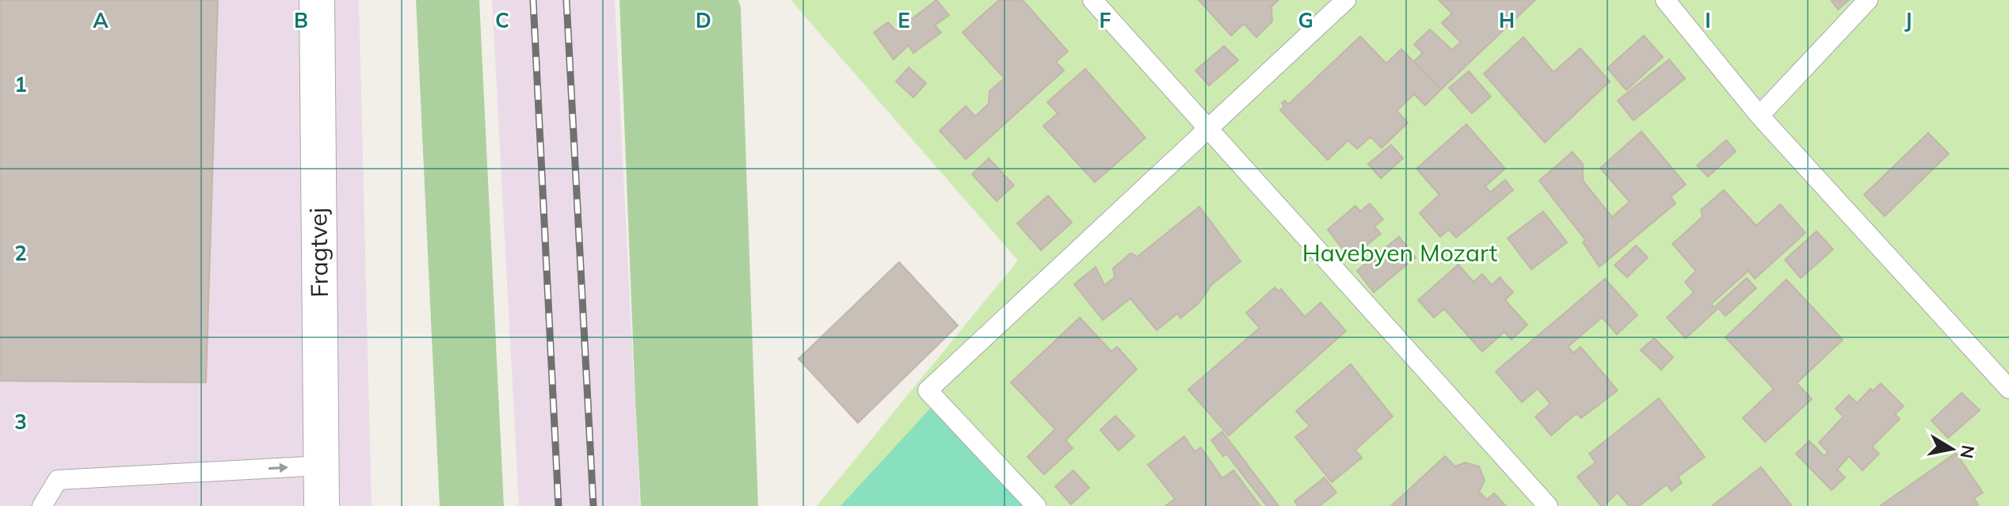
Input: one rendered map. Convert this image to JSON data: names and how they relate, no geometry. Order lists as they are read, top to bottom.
{
  "streets": {
    "street": ["Fragtvej"]
  },
  "parks": ["Havebyen Mozart"],
  "north": "right",
  "grid": {
    "columns": [
      "A",
      "B",
      "C",
      "D",
      "E",
      "F",
      "G",
      "H",
      "I",
      "J"
    ],
    "rows": ["1", "2", "3"]
  }
}
